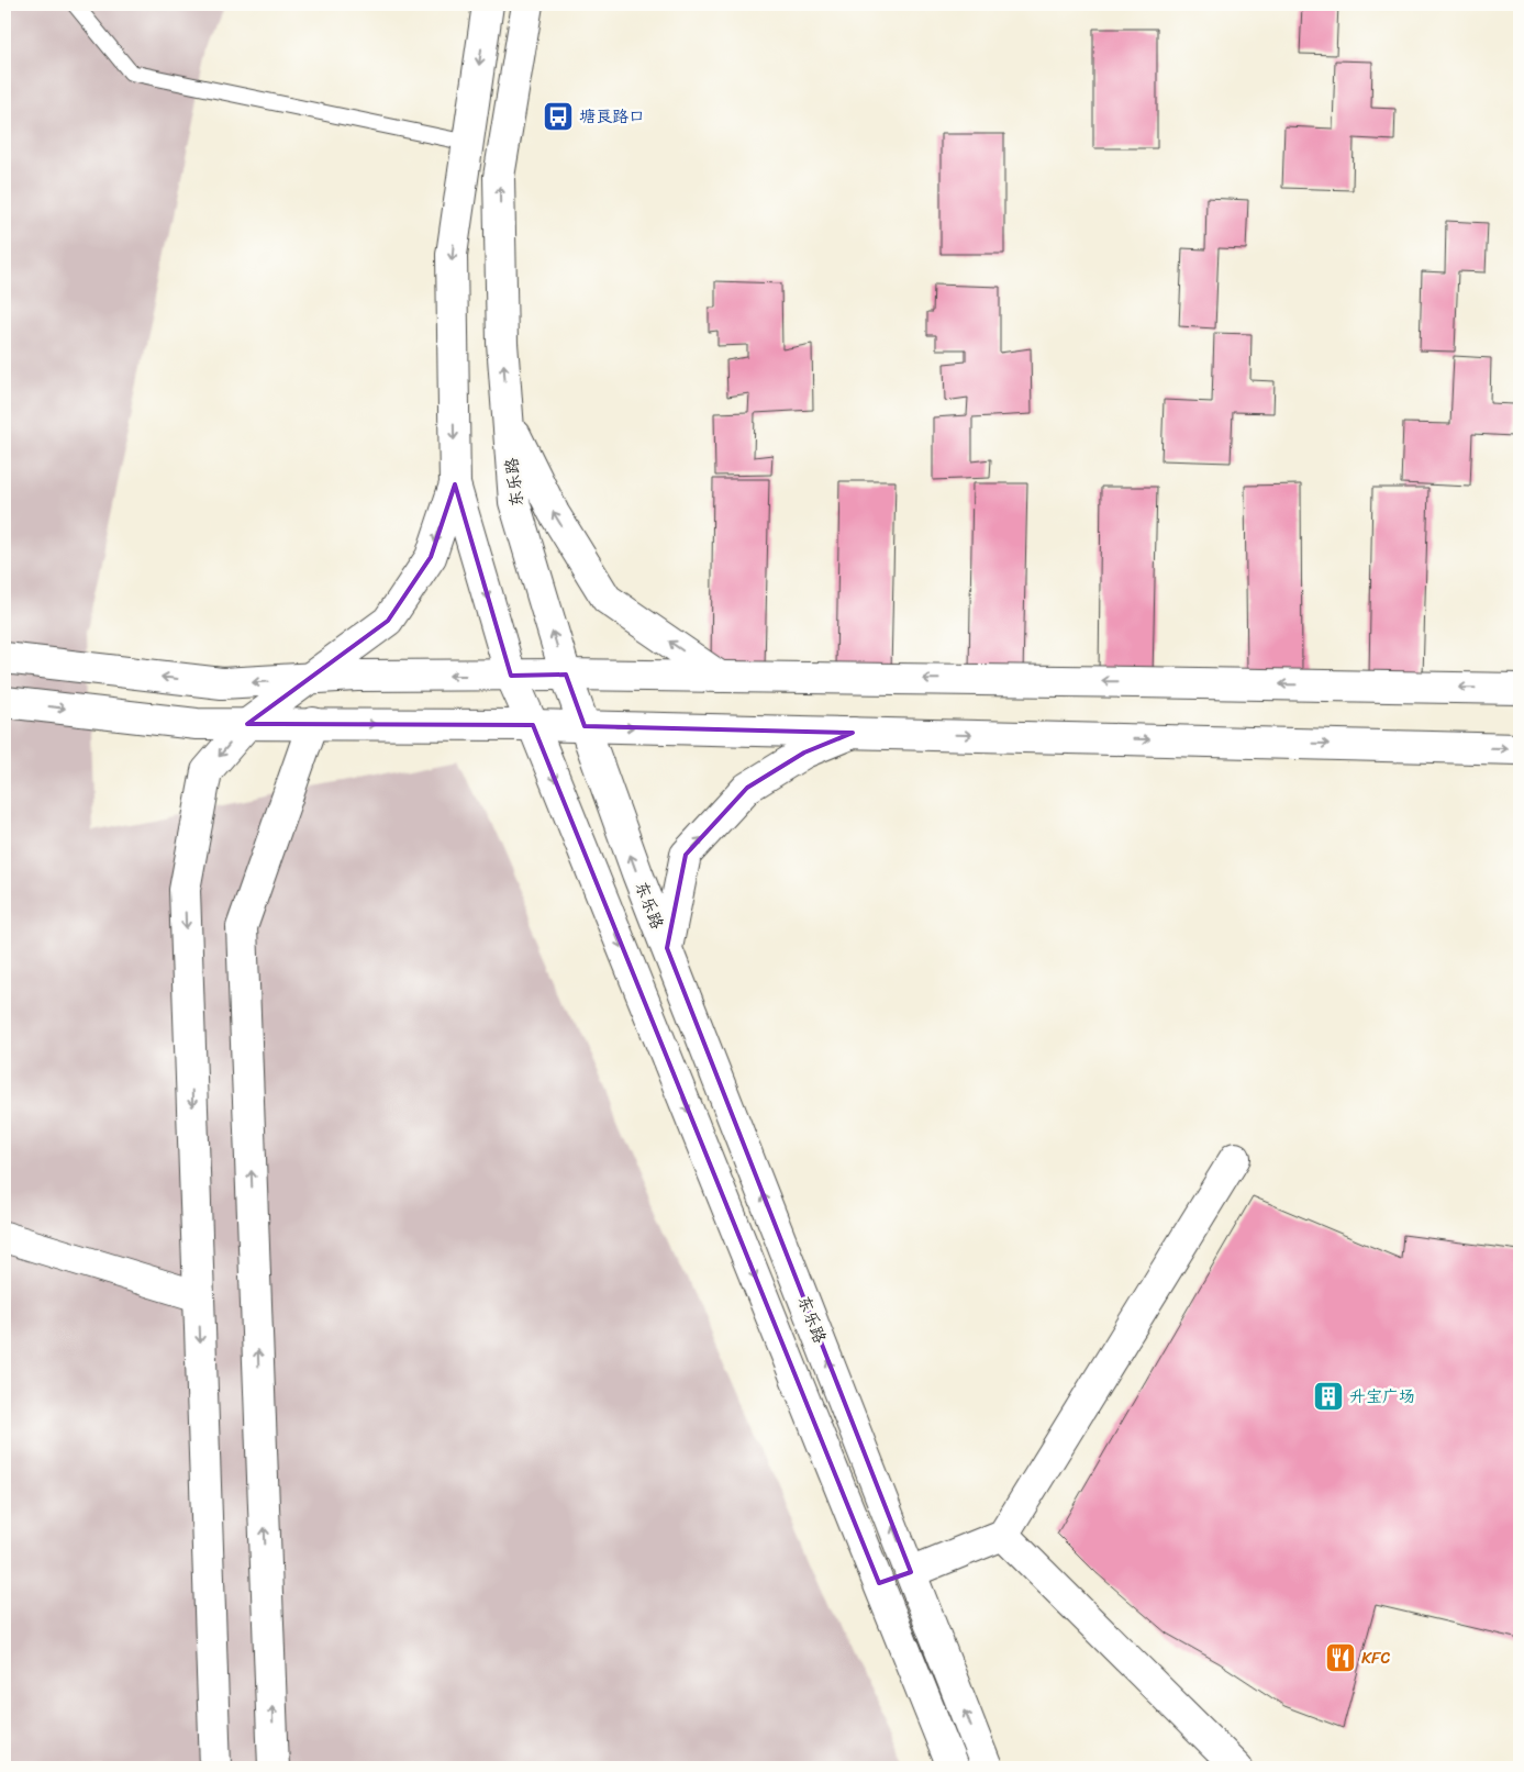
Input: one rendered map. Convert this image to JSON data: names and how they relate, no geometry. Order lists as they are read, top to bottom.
{
  "streets": {
    "main road": ["东乐路"]
  },
  "places": {
    "bus stop": ["塘良路口"],
    "building": ["升宝广场"],
    "restaurant": ["KFC"]
  }
}
